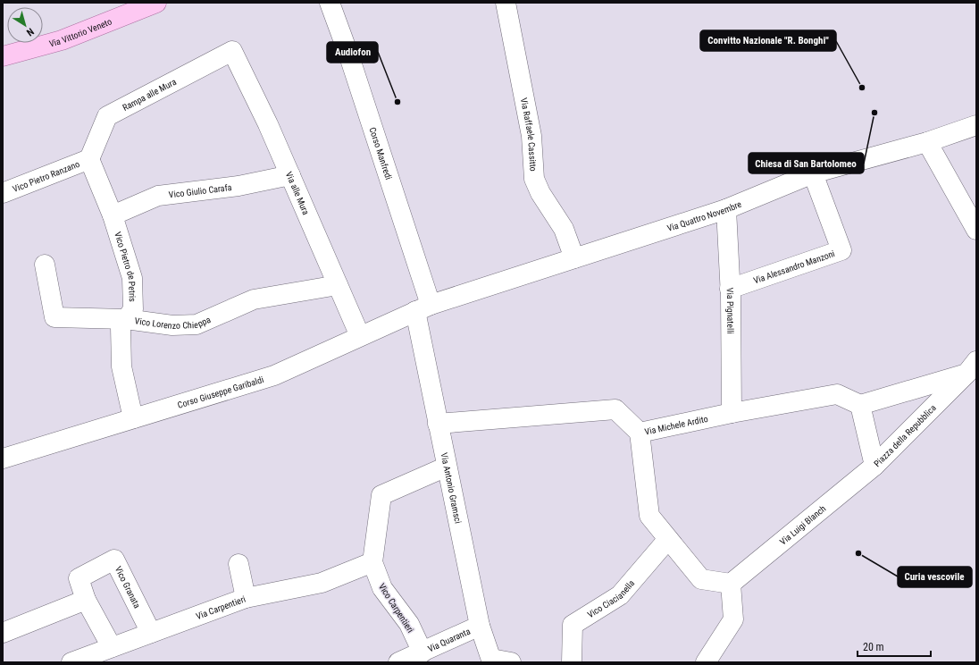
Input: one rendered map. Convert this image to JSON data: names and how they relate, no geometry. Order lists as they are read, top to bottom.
{
  "streets": {
    "main road": ["Via Vittorio Veneto"],
    "street": [
      "Rampa alle Mura",
      "Via Raffaele Cassitto",
      "Corso Manfredi",
      "Vico Pietro Ranzano",
      "Vico Giulio Carafa",
      "Via alle Mura",
      "Via Quattro Novembre",
      "Vico Pietro de Petris",
      "Via Alessandro Manzoni",
      "Via Pignatelli",
      "Vico Lorenzo Chieppa",
      "Corso Giuseppe Garibaldi",
      "Via Michele Ardito",
      "Piazza della Repubblica",
      "Via Antonio Gramsci",
      "Via Luigi Blanch",
      "Vico Granata",
      "Vico Ciacianella",
      "Via Carpentieri",
      "Vico Carpentieri",
      "Via Quaranta"
    ]
  },
  "crossings": [
    ["Rampa alle Mura", "Vico Pietro Ranzano"],
    ["Rampa alle Mura", "Via alle Mura"],
    ["Rampa alle Mura", "Vico Pietro de Petris"],
    ["Via Raffaele Cassitto", "Via Quattro Novembre"],
    ["Corso Manfredi", "Via Quattro Novembre"],
    ["Corso Manfredi", "Corso Giuseppe Garibaldi"],
    ["Corso Manfredi", "Via Antonio Gramsci"],
    ["Vico Pietro Ranzano", "Vico Pietro de Petris"],
    ["Vico Giulio Carafa", "Via alle Mura"],
    ["Vico Giulio Carafa", "Vico Pietro de Petris"],
    ["Via alle Mura", "Vico Lorenzo Chieppa"],
    ["Via alle Mura", "Corso Giuseppe Garibaldi"],
    ["Via Quattro Novembre", "Via Alessandro Manzoni"],
    ["Via Quattro Novembre", "Via Pignatelli"],
    ["Via Quattro Novembre", "Corso Giuseppe Garibaldi"],
    ["Via Quattro Novembre", "Via Antonio Gramsci"],
    ["Vico Pietro de Petris", "Vico Lorenzo Chieppa"],
    ["Vico Pietro de Petris", "Corso Giuseppe Garibaldi"],
    ["Via Alessandro Manzoni", "Via Pignatelli"],
    ["Via Pignatelli", "Via Michele Ardito"],
    ["Corso Giuseppe Garibaldi", "Via Antonio Gramsci"],
    ["Via Michele Ardito", "Piazza della Repubblica"],
    ["Via Michele Ardito", "Via Antonio Gramsci"],
    ["Piazza della Repubblica", "Via Luigi Blanch"],
    ["Via Antonio Gramsci", "Via Quaranta"],
    ["Vico Granata", "Via Carpentieri"],
    ["Via Carpentieri", "Vico Carpentieri"],
    ["Vico Carpentieri", "Via Quaranta"]
  ],
  "places": [
    "Convitto Nazionale \"R. Bonghi\"",
    "Audiofon",
    "Chiesa di San Bartolomeo",
    "Curia vescovile"
  ],
  "scale_bar": "20 m",
  "north": "bottom right"
}
